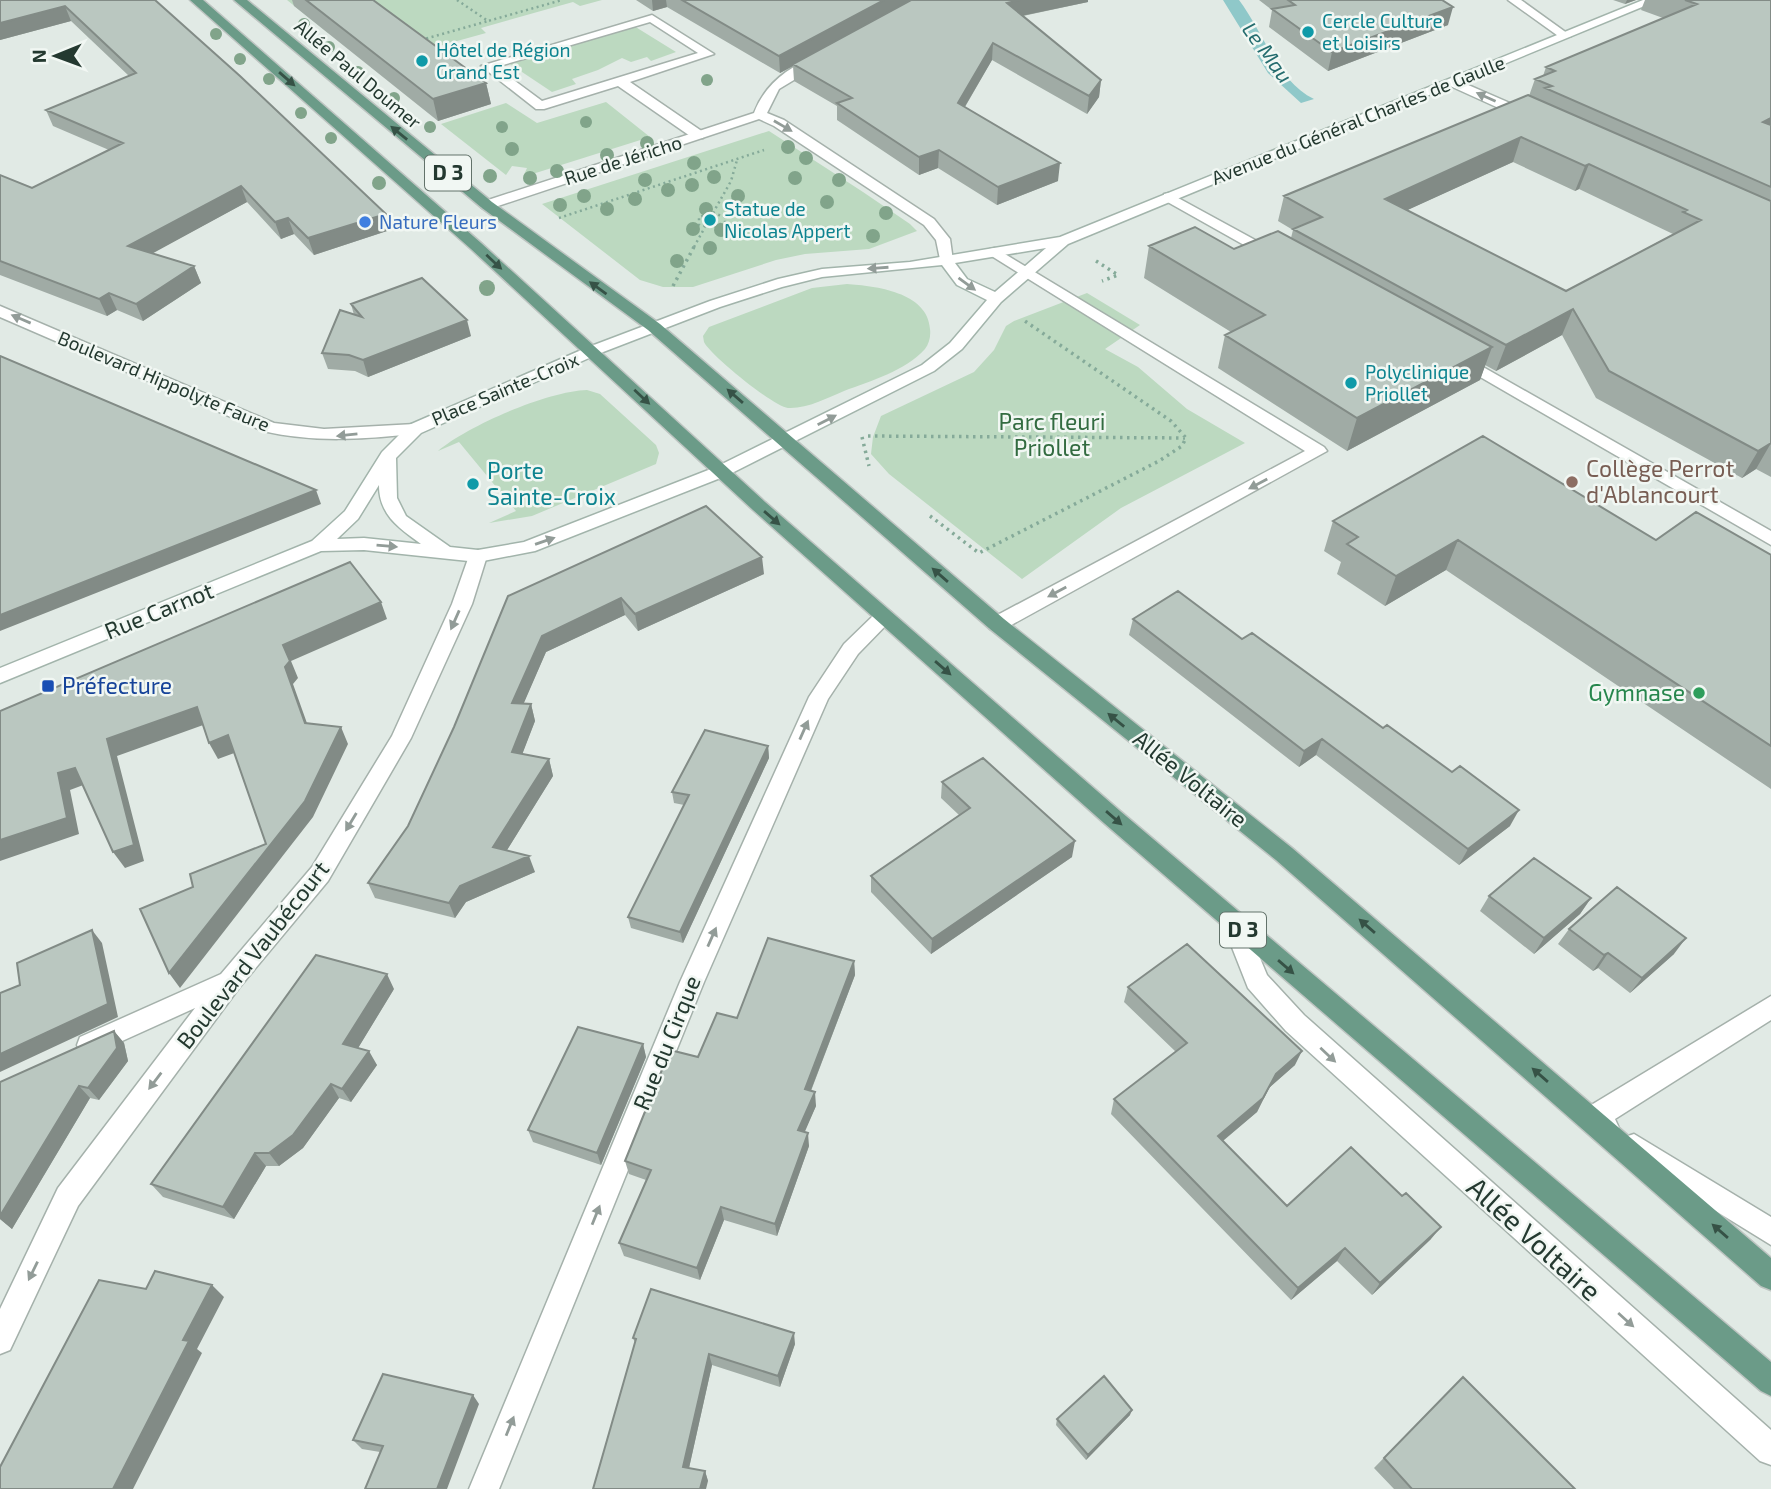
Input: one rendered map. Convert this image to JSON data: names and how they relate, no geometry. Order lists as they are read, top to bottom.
{
  "streets": {
    "main road": ["Allée Paul Doumer", "D 3", "Allée Voltaire"],
    "street": [
      "Avenue du Général Charles de Gaulle",
      "Rue de Jéricho",
      "Boulevard Hippolyte Faure",
      "Place Sainte-Croix",
      "Rue Carnot",
      "Boulevard Vaubécourt",
      "Rue du Cirque"
    ]
  },
  "crossings": [
    ["Allée Paul Doumer", "Avenue du Général Charles de Gaulle"],
    ["Allée Paul Doumer", "Rue de Jéricho"],
    ["Allée Paul Doumer", "D 3"],
    ["Avenue du Général Charles de Gaulle", "D 3"],
    ["Avenue du Général Charles de Gaulle", "Place Sainte-Croix"],
    ["Avenue du Général Charles de Gaulle", "Allée Voltaire"],
    ["D 3", "Place Sainte-Croix"],
    ["D 3", "Allée Voltaire"],
    ["Boulevard Hippolyte Faure", "Place Sainte-Croix"],
    ["Place Sainte-Croix", "Rue Carnot"],
    ["Allée Voltaire", "Rue du Cirque"]
  ],
  "one_way": ["Boulevard Hippolyte Faure", "Boulevard Vaubécourt", "Rue du Cirque"],
  "water": ["Le Mau"],
  "parks": ["Parc fleuri Priollet"],
  "places": {
    "other": [
      "Cercle Culture et Loisirs",
      "Hôtel de Région Grand Est",
      "Statue de Nicolas Appert",
      "Nature Fleurs",
      "Polyclinique Priollet",
      "Collège Perrot d'Ablancourt",
      "Porte Sainte-Croix",
      "Gymnase"
    ],
    "transit": ["Préfecture"]
  },
  "north": "left"
}
